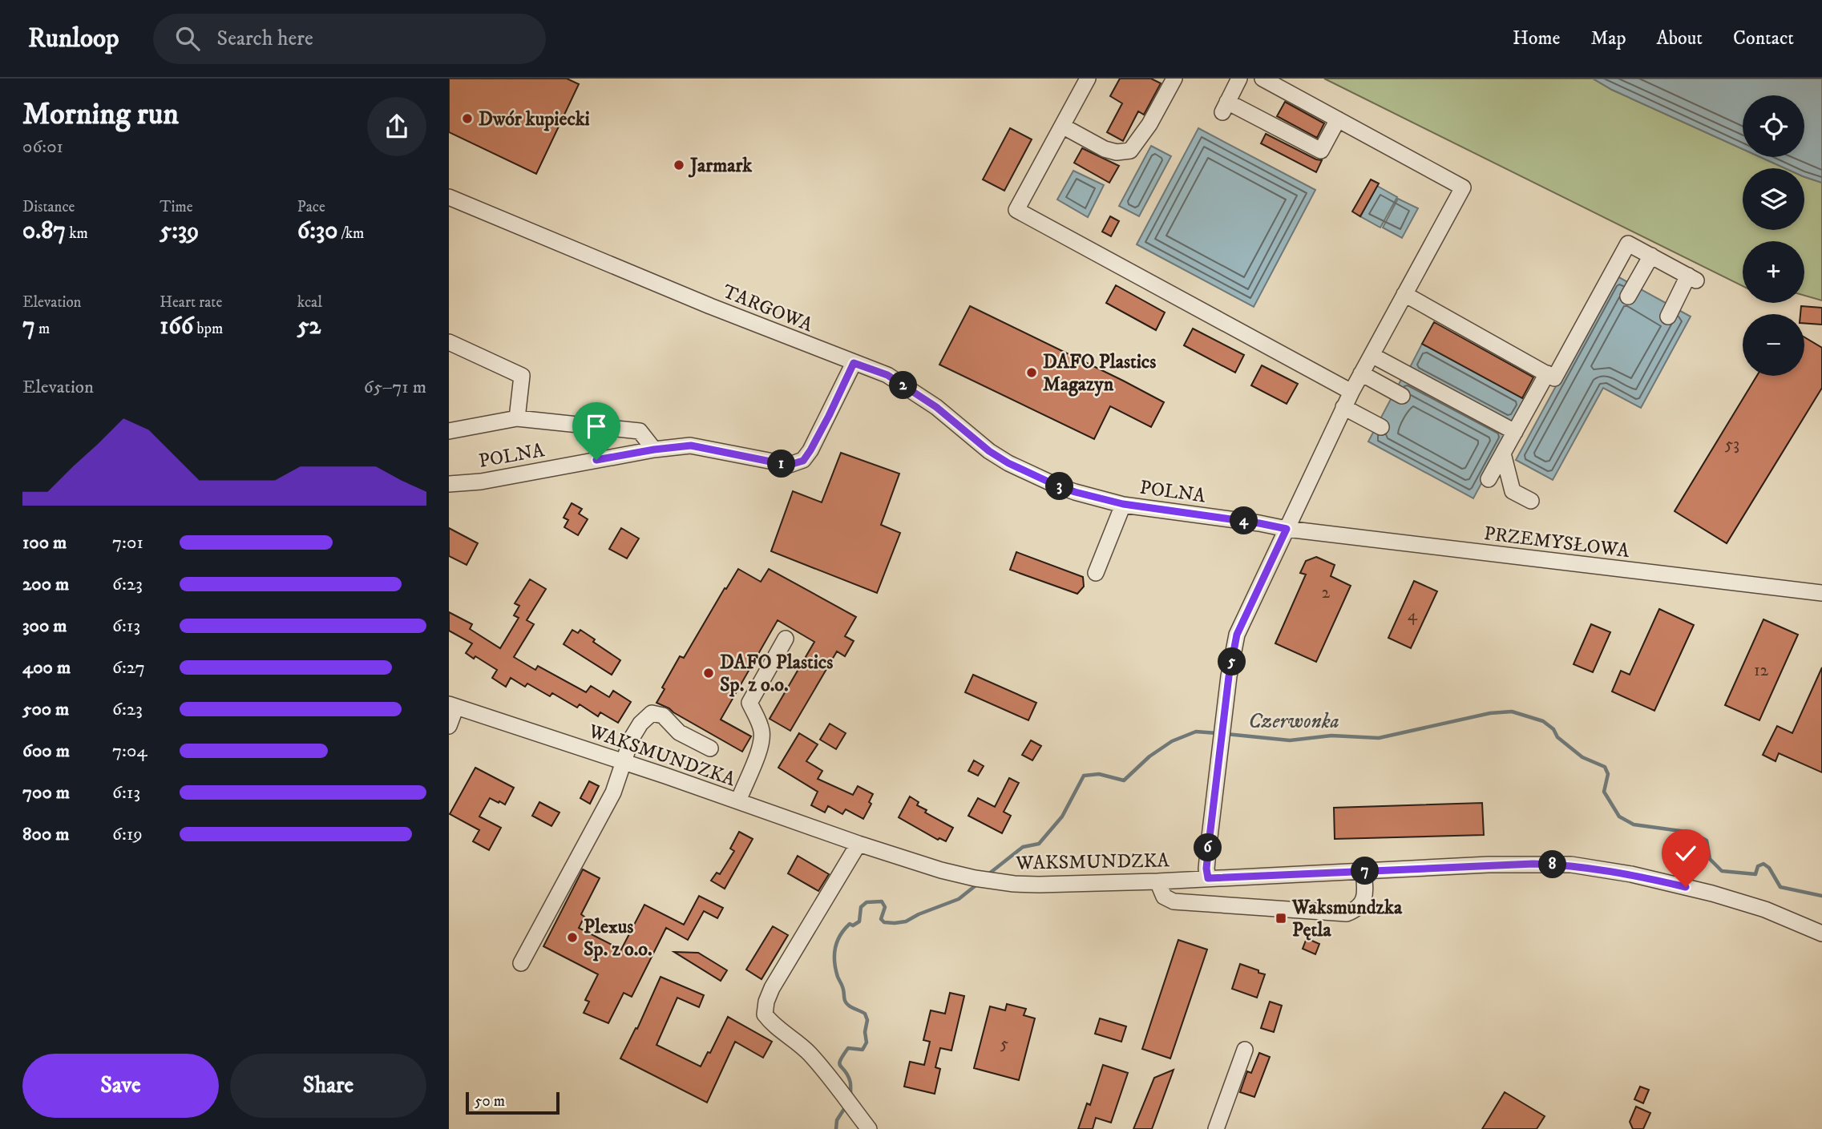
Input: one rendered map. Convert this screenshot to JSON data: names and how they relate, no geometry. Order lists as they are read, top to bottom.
{
  "streets": {
    "street": [
      "TARGOWA",
      "POLNA",
      "PRZEMYSŁOWA",
      "WAKSMUNDZKA"
    ]
  },
  "crossings": [
    ["TARGOWA", "POLNA"],
    ["POLNA", "PRZEMYSŁOWA"]
  ],
  "water": ["Czerwonka"],
  "places": {
    "other": [
      "Dwór kupiecki",
      "Jarmark",
      "DAFO Plastics Magazyn",
      "DAFO Plastics Sp. z o.o.",
      "Plexus Sp. z o.o."
    ],
    "transit": ["Waksmundzka Pętla"]
  },
  "house_numbers": [
    "53",
    "2",
    "4",
    "12",
    "5"
  ],
  "scale_bar": "50 m",
  "page": {
    "header": "Runloop",
    "search": "Search here",
    "nav": [
      "Home",
      "Map",
      "About",
      "Contact"
    ],
    "heading": ["Morning run", "06:01"],
    "map_buttons": ["+", "−"],
    "stats": [
      ["Distance", "0.87 km"],
      ["Time", "5:39"],
      ["Pace", "6:30 /km"],
      ["Elevation", "7 m"],
      ["Heart rate", "166 bpm"],
      ["kcal", "52"]
    ],
    "chart": ["Elevation", "65–71 m"],
    "pins": [
      "2",
      "1",
      "3",
      "4",
      "5",
      "6",
      "8",
      "7"
    ],
    "list": [
      {
        "name": "100 m",
        "note": "7:01"
      },
      {
        "name": "200 m",
        "note": "6:23"
      },
      {
        "name": "300 m",
        "note": "6:13"
      },
      {
        "name": "400 m",
        "note": "6:27"
      },
      {
        "name": "500 m",
        "note": "6:23"
      },
      {
        "name": "600 m",
        "note": "7:04"
      },
      {
        "name": "700 m",
        "note": "6:13"
      },
      {
        "name": "800 m",
        "note": "6:19"
      }
    ],
    "buttons": ["Save", "Share"],
    "scale": "50 m"
  }
}
